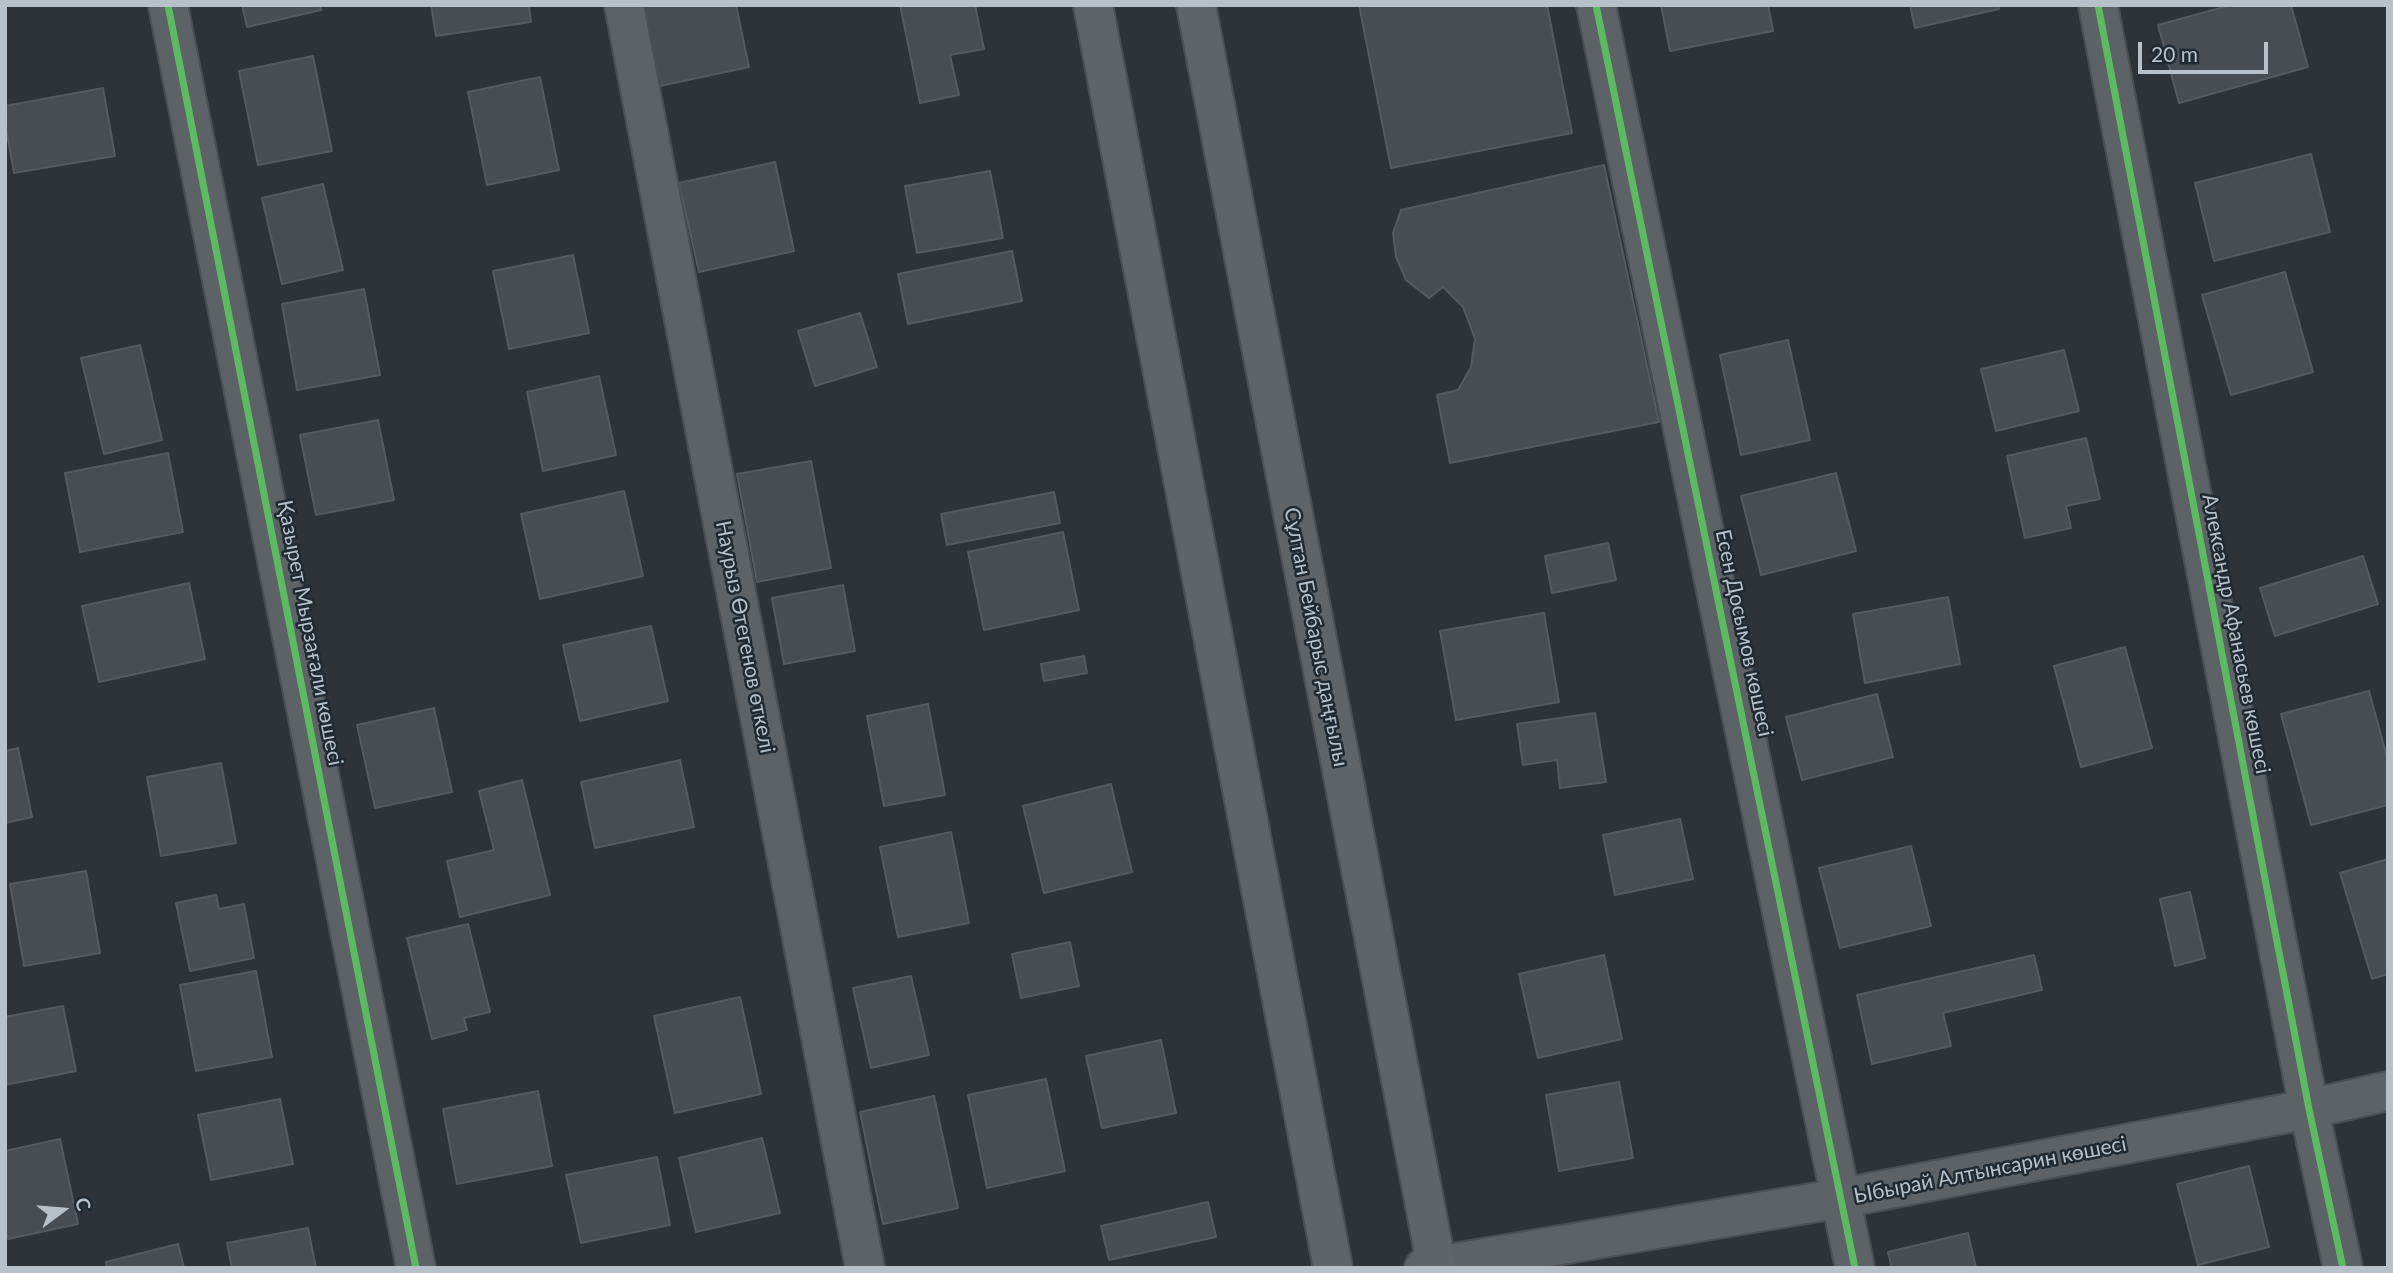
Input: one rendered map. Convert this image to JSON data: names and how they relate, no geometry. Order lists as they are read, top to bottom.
{
  "streets": {
    "main road": ["Сұлтан Бейбарыс даңғылы"],
    "street": [
      "Қазырет Мырзағали көшесі",
      "Есен Досымов көшесі",
      "Александр Афанасьев көшесі",
      "Наурыз Өтегенов өткелі",
      "Ыбырай Алтынсарин көшесі"
    ]
  },
  "crossings": [
    ["Есен Досымов көшесі", "Ыбырай Алтынсарин көшесі"],
    ["Александр Афанасьев көшесі", "Ыбырай Алтынсарин көшесі"],
    ["Сұлтан Бейбарыс даңғылы", "Ыбырай Алтынсарин көшесі"]
  ],
  "scale_bar": "20 m",
  "north": "right"
}
